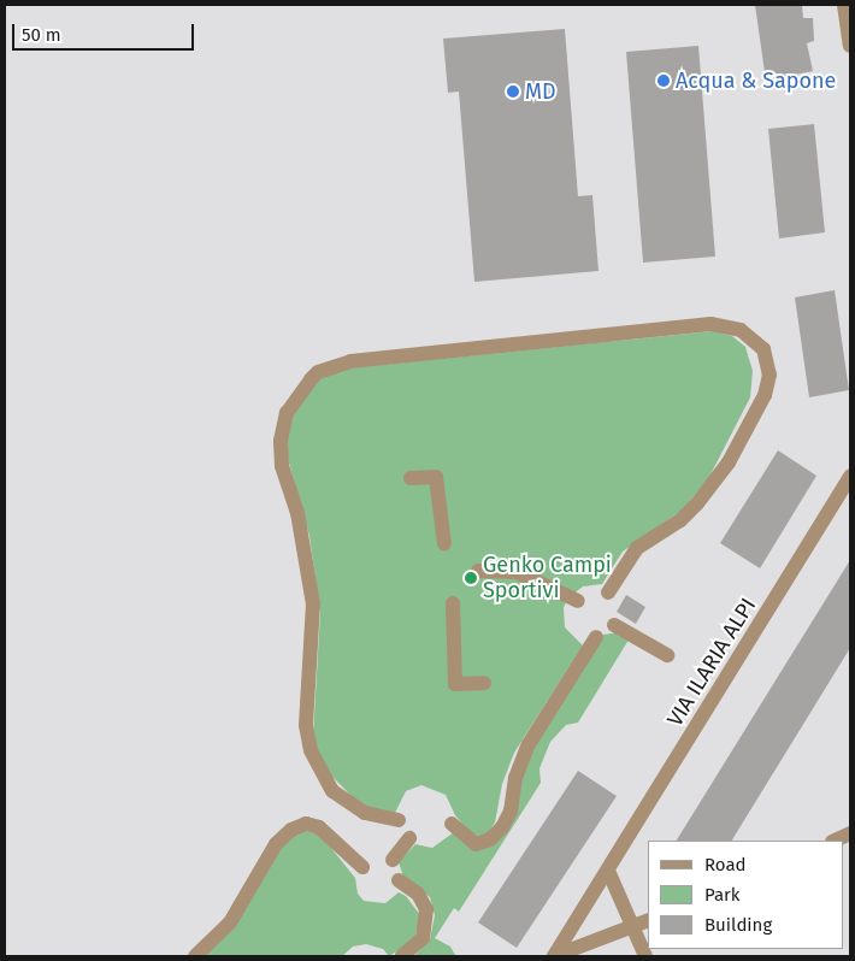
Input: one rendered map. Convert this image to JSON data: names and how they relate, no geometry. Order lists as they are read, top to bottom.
{
  "streets": {
    "street": ["VIA ILARIA ALPI"]
  },
  "places": ["Acqua & Sapone", "MD", "Genko Campi Sportivi"],
  "legend": ["Road", "Park", "Building"],
  "scale_bar": "50 m"
}
